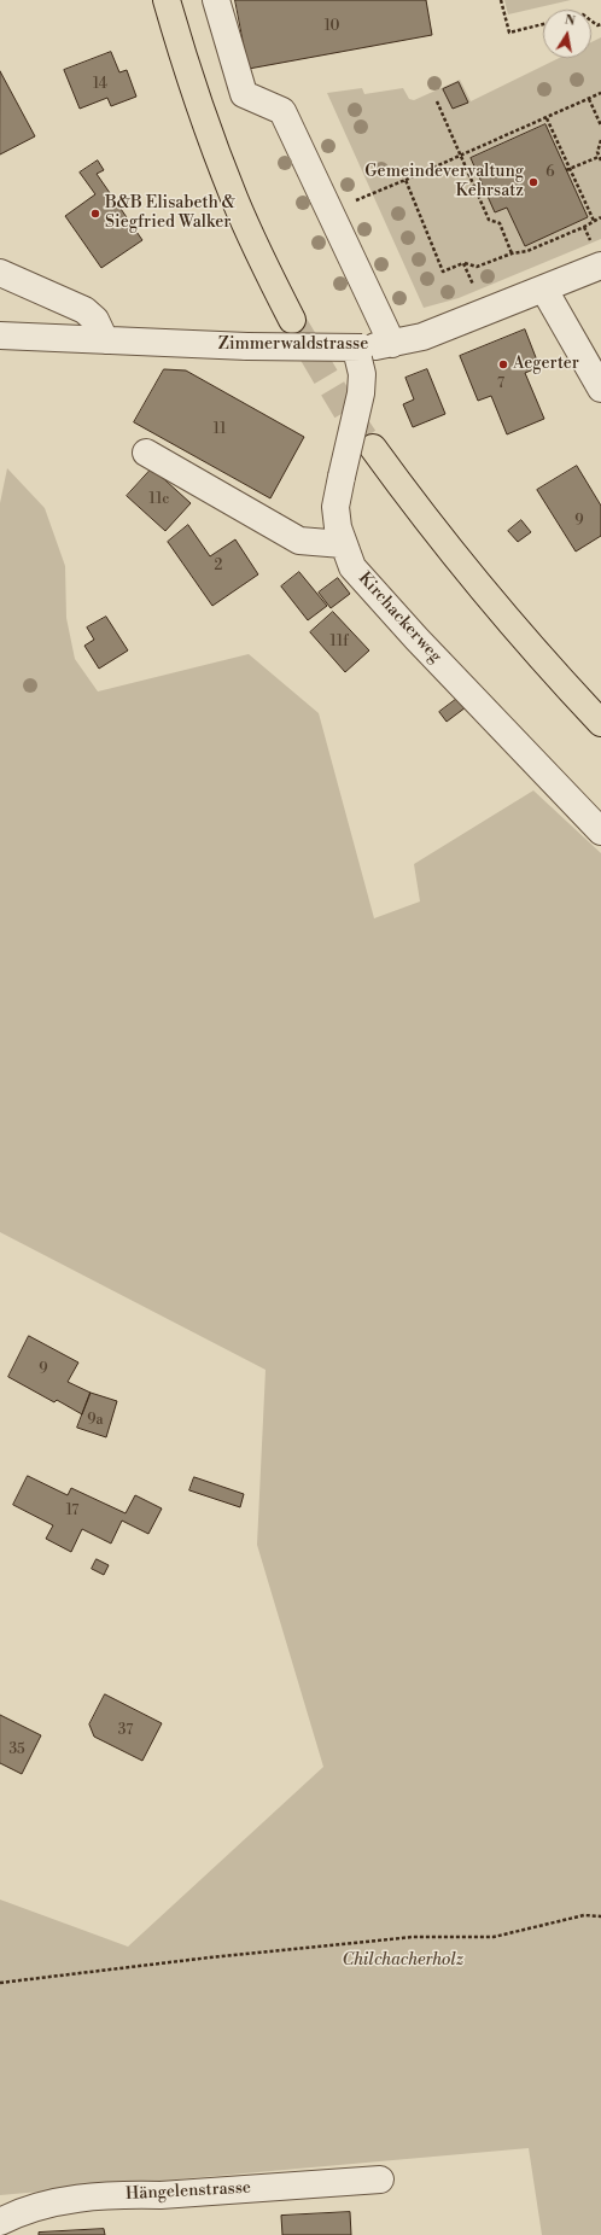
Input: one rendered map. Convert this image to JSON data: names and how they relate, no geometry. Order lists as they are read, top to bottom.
{
  "streets": {
    "street": ["Zimmerwaldstrasse", "Kirchackerweg", "Hängelenstrasse"]
  },
  "crossings": [
    ["Zimmerwaldstrasse", "Kirchackerweg"]
  ],
  "parks": ["Chilchacherholz"],
  "places": ["Gemeindevervaltung Kehrsatz", "B&B Elisabeth & Siegfried Walker", "Aegerter"],
  "house_numbers": [
    "10",
    "14",
    "6",
    "7",
    "11",
    "11c",
    "9",
    "2",
    "11f",
    "9",
    "9a",
    "17",
    "37",
    "35"
  ],
  "north": "top"
}
